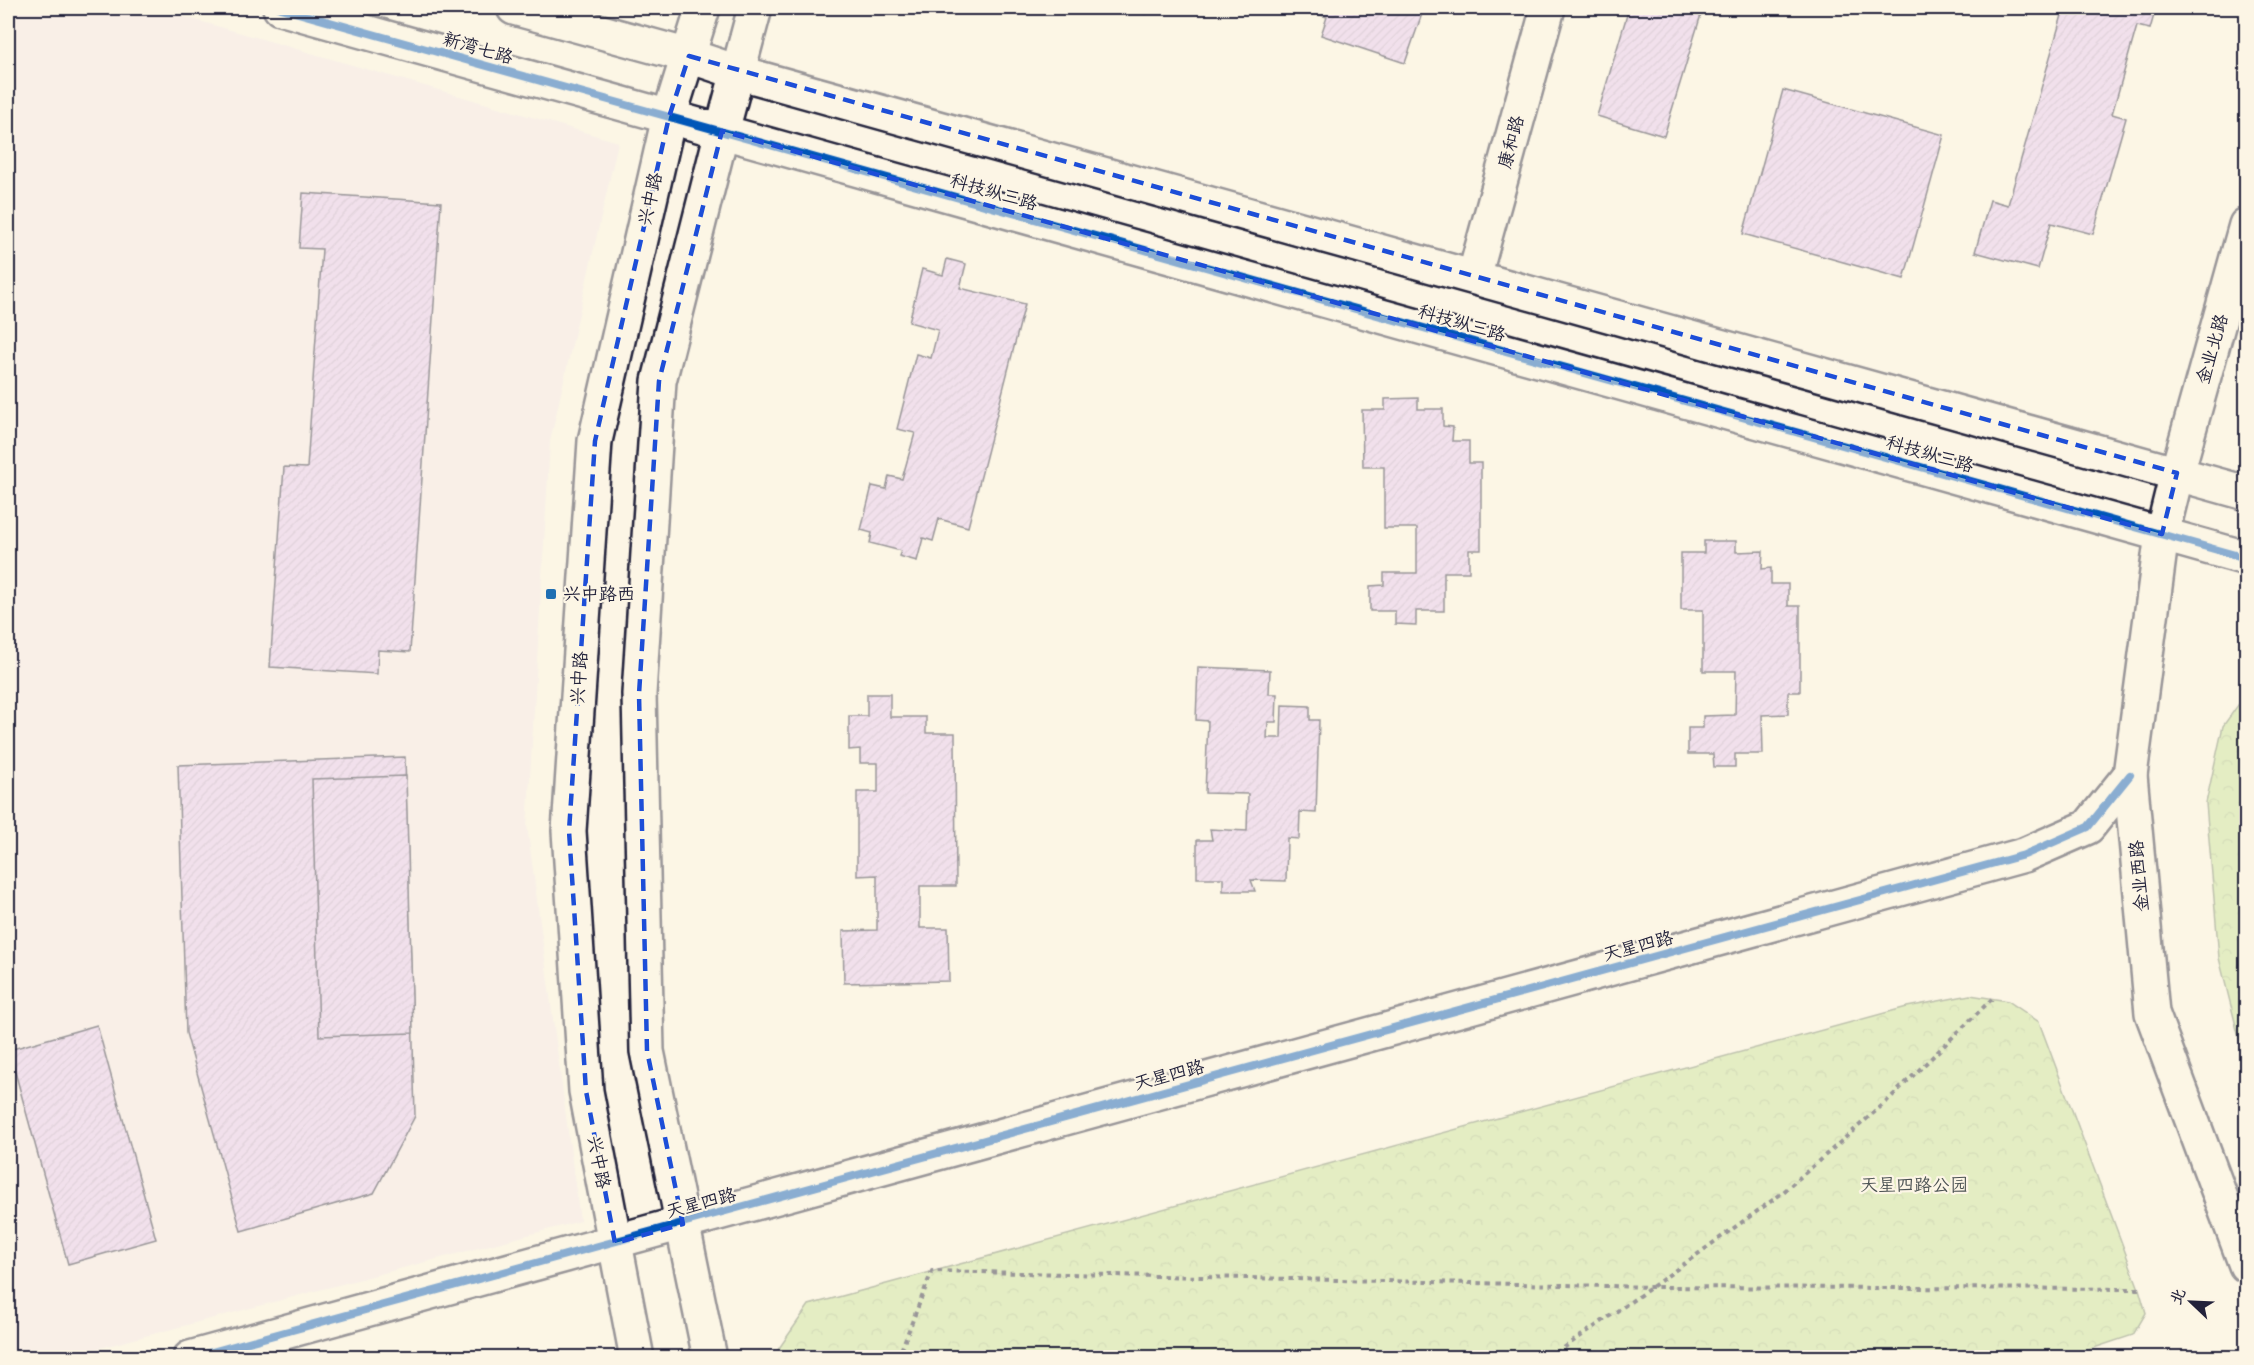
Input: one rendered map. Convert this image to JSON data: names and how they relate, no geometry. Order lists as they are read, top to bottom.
{
  "streets": {
    "street": [
      "新湾七路",
      "康和路",
      "科技纵三路",
      "兴中路",
      "金业北路",
      "金业西路",
      "天星四路"
    ]
  },
  "crossings": [
    ["新湾七路", "科技纵三路"],
    ["新湾七路", "兴中路"],
    ["科技纵三路", "兴中路"],
    ["科技纵三路", "金业西路"],
    ["兴中路", "天星四路"],
    ["金业北路", "金业西路"],
    ["金业西路", "天星四路"]
  ],
  "parks": ["天星四路公园"],
  "places": {
    "transit": ["兴中路西"]
  },
  "north": "top left"
}
